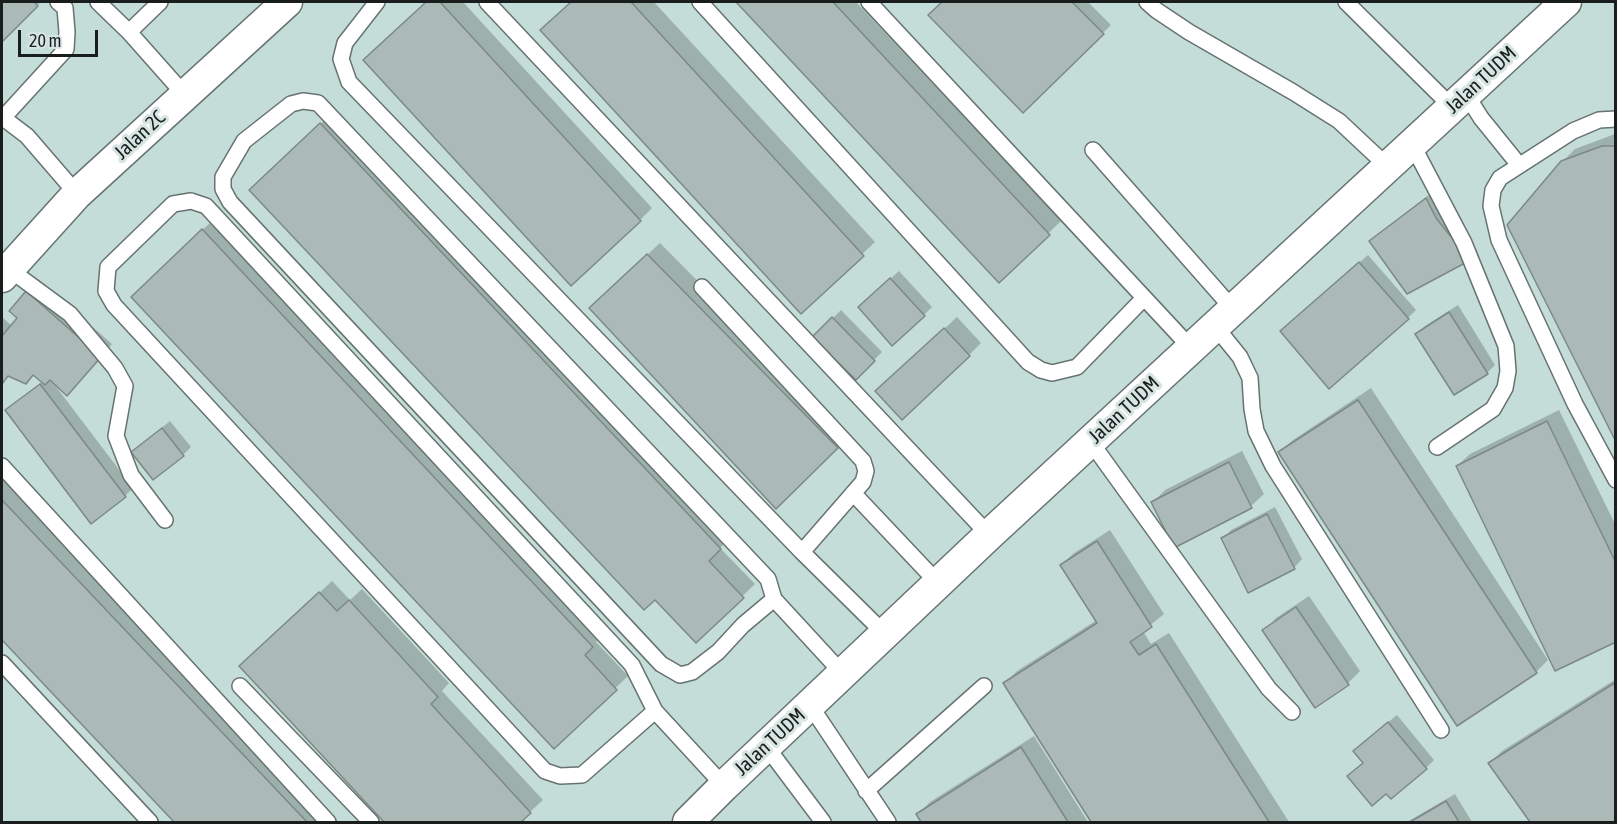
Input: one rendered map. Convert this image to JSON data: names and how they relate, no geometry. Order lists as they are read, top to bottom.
{
  "streets": {
    "street": ["Jalan TUDM", "Jalan 2C"]
  },
  "scale_bar": "20 m"
}
